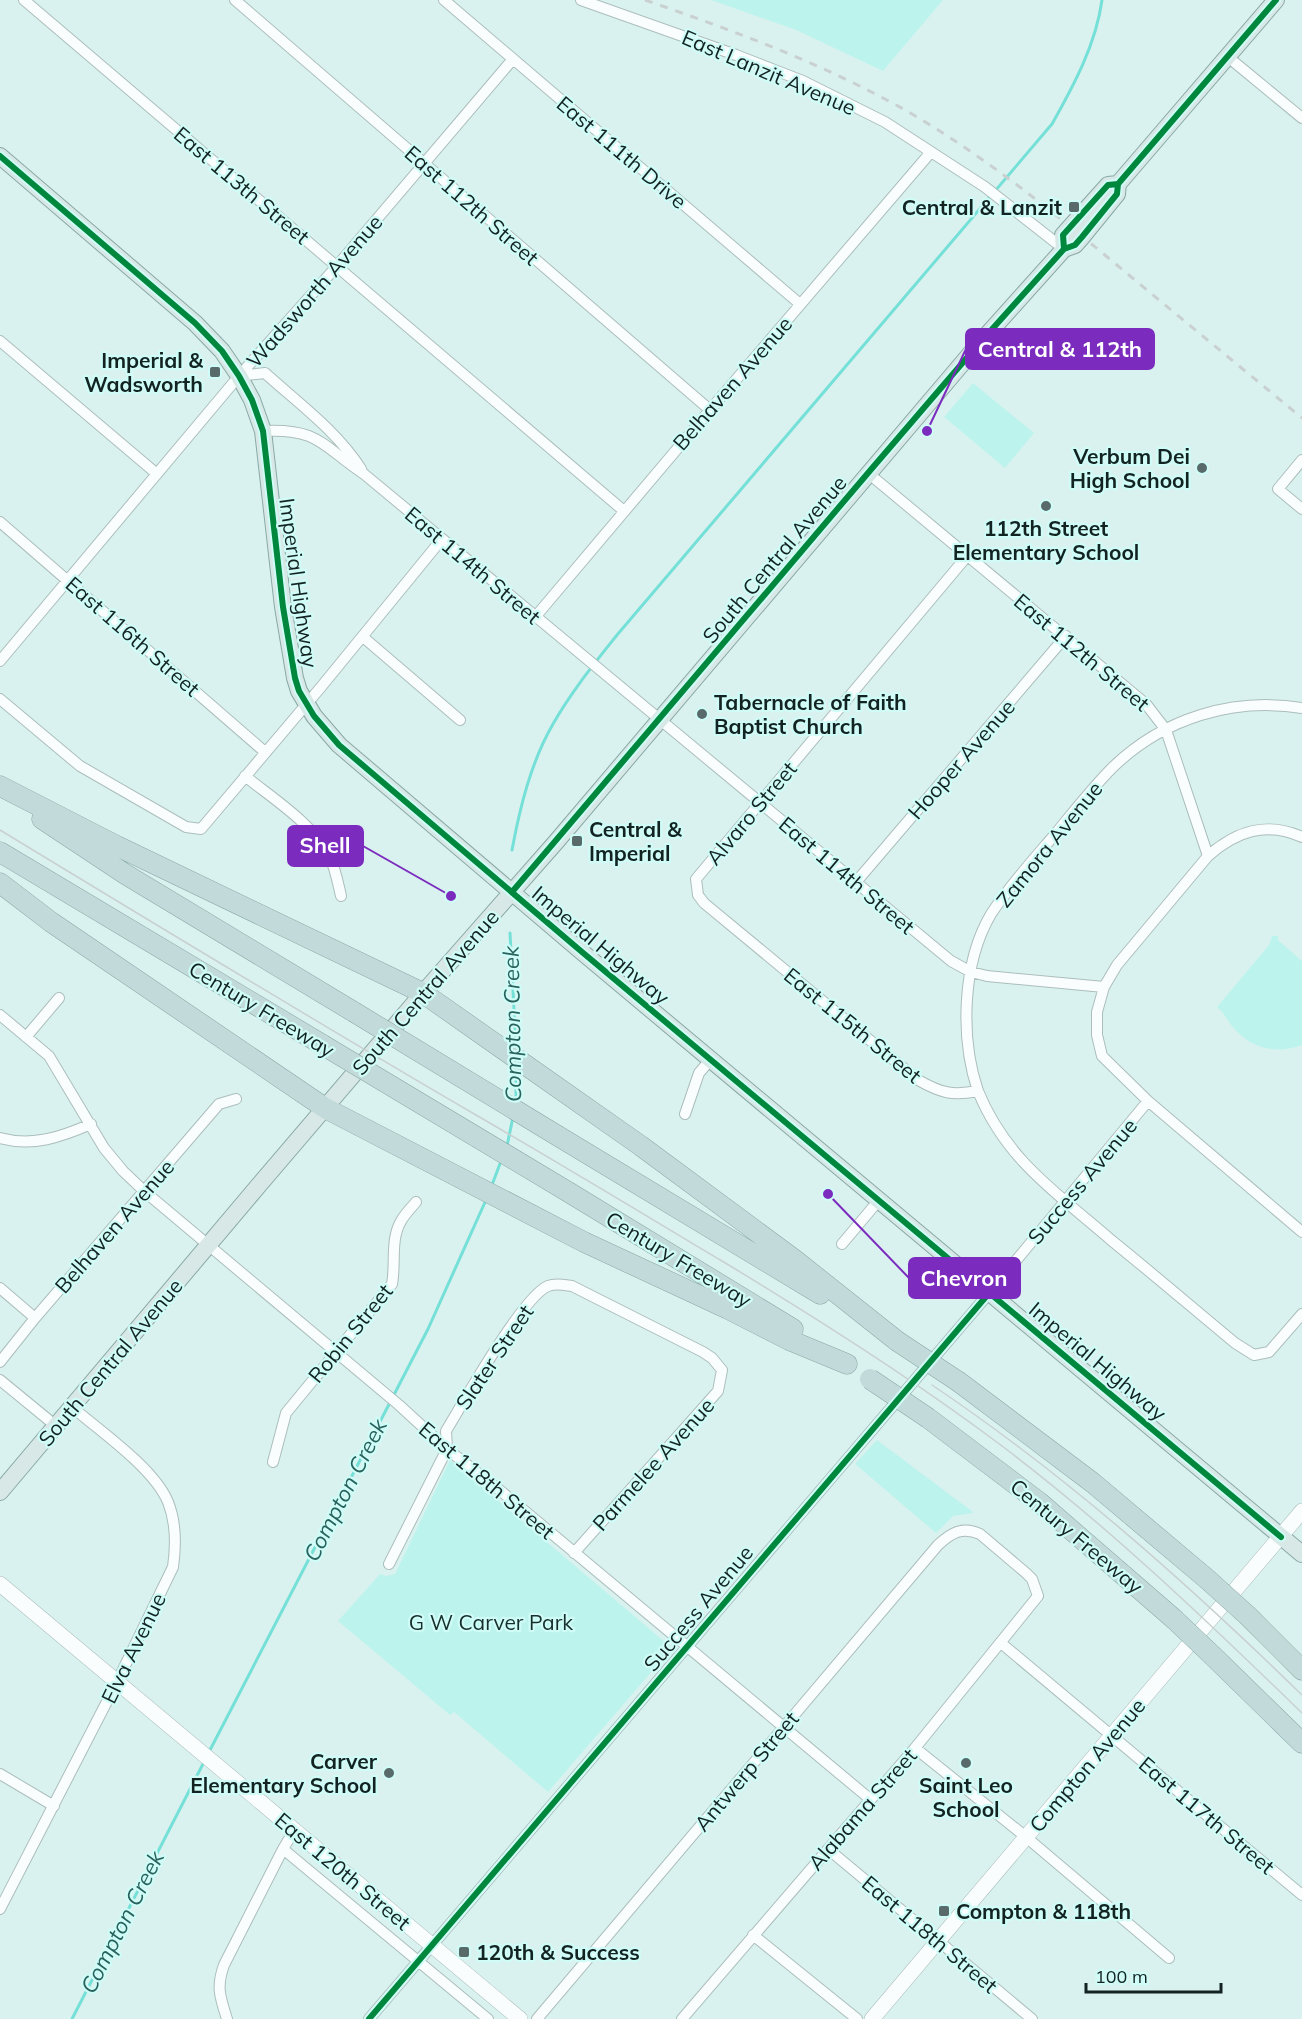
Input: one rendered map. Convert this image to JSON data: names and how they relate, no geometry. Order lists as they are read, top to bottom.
{
  "streets": {
    "highway": ["Century Freeway"],
    "main road": ["South Central Avenue", "Imperial Highway"],
    "street": [
      "East Lanzit Avenue",
      "East 111th Drive",
      "East 113th Street",
      "East 112th Street",
      "Wadsworth Avenue",
      "Belhaven Avenue",
      "East 114th Street",
      "East 116th Street",
      "Hooper Avenue",
      "Alvaro Street",
      "Zamora Avenue",
      "East 115th Street",
      "Success Avenue",
      "Robin Street",
      "Slater Street",
      "Parmelee Avenue",
      "East 118th Street",
      "Elva Avenue",
      "Compton Avenue",
      "Antwerp Street",
      "Alabama Street",
      "East 117th Street",
      "East 120th Street"
    ]
  },
  "crossings": [
    ["East Lanzit Avenue", "Belhaven Avenue"],
    ["East Lanzit Avenue", "South Central Avenue"],
    ["East 111th Drive", "Wadsworth Avenue"],
    ["East 111th Drive", "Belhaven Avenue"],
    ["East 113th Street", "Wadsworth Avenue"],
    ["East 113th Street", "Belhaven Avenue"],
    ["East 112th Street", "Wadsworth Avenue"],
    ["East 112th Street", "Belhaven Avenue"],
    ["East 112th Street", "South Central Avenue"],
    ["East 112th Street", "Hooper Avenue"],
    ["East 112th Street", "Alvaro Street"],
    ["East 112th Street", "Zamora Avenue"],
    ["Wadsworth Avenue", "East 114th Street"],
    ["Wadsworth Avenue", "Imperial Highway"],
    ["Wadsworth Avenue", "East 116th Street"],
    ["Belhaven Avenue", "East 114th Street"],
    ["Belhaven Avenue", "East 118th Street"],
    ["South Central Avenue", "East 114th Street"],
    ["South Central Avenue", "Imperial Highway"],
    ["South Central Avenue", "East 118th Street"],
    ["South Central Avenue", "Elva Avenue"],
    ["East 114th Street", "Imperial Highway"],
    ["East 114th Street", "Hooper Avenue"],
    ["East 114th Street", "Alvaro Street"],
    ["East 114th Street", "Zamora Avenue"],
    ["Imperial Highway", "Success Avenue"],
    ["Imperial Highway", "Compton Avenue"],
    ["Alvaro Street", "East 115th Street"],
    ["Zamora Avenue", "East 115th Street"],
    ["Success Avenue", "East 118th Street"],
    ["Success Avenue", "East 120th Street"],
    ["Robin Street", "East 118th Street"],
    ["Slater Street", "Parmelee Avenue"],
    ["Slater Street", "East 118th Street"],
    ["Parmelee Avenue", "East 118th Street"],
    ["East 118th Street", "Compton Avenue"],
    ["East 118th Street", "Antwerp Street"],
    ["East 118th Street", "Alabama Street"],
    ["Elva Avenue", "East 120th Street"],
    ["Compton Avenue", "East 117th Street"],
    ["Antwerp Street", "Alabama Street"],
    ["Alabama Street", "East 117th Street"]
  ],
  "water": ["Compton Creek"],
  "parks": ["G W Carver Park"],
  "places": {
    "transit": [
      "Central & Lanzit",
      "Imperial & Wadsworth",
      "Central & Imperial",
      "Compton & 118th",
      "120th & Success"
    ],
    "other": [
      "Central & 112th",
      "Verbum Dei High School",
      "112th Street Elementary School",
      "Tabernacle of Faith Baptist Church",
      "Shell",
      "Chevron",
      "Saint Leo School",
      "Carver Elementary School"
    ]
  },
  "scale_bar": "100 m"
}
